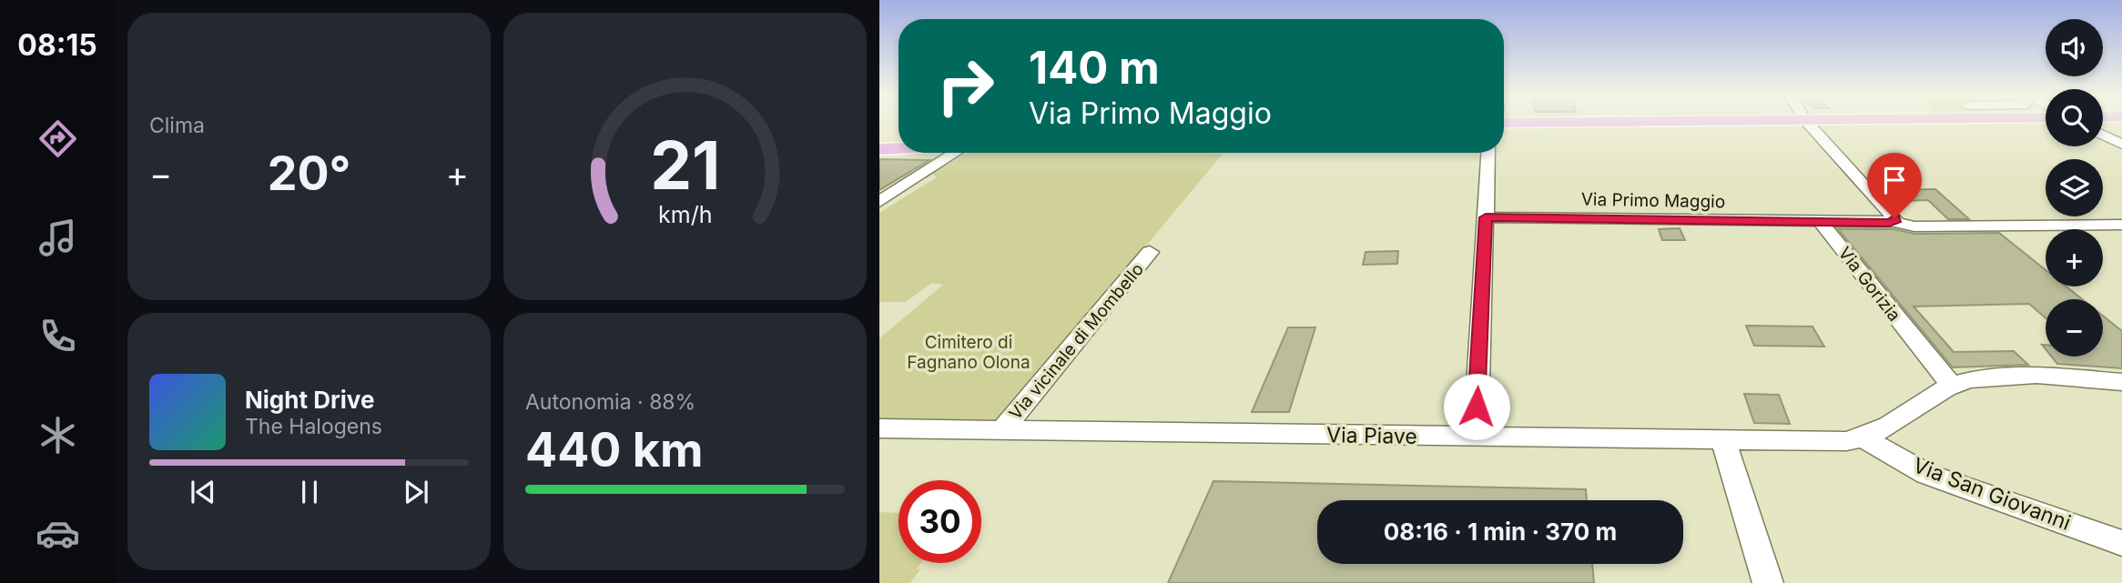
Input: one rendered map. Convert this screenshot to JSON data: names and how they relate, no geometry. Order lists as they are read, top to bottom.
{
  "streets": {
    "street": [
      "Via Primo Maggio",
      "Via Gorizia",
      "Via vicinale di Mombello",
      "Via Piave",
      "Via San Giovanni"
    ]
  },
  "crossings": [
    ["Via Primo Maggio", "Via Gorizia"],
    ["Via vicinale di Mombello", "Via Piave"],
    ["Via Piave", "Via San Giovanni"]
  ],
  "parks": ["Cimitero di Fagnano Olona"],
  "page": {
    "tabs": "08:15",
    "tile": [
      "Clima",
      ["Autonomia · 88%", "440 km"]
    ],
    "map_buttons": ["+", "−"],
    "turn": ["140 m", "Via Primo Maggio"],
    "heat": ["−", "20°", "+"],
    "song": ["Night Drive", "The Halogens"],
    "limit": "30",
    "trip": "08:16 · 1 min · 370 m",
    "gauge": ["21", "km/h"]
  }
}
